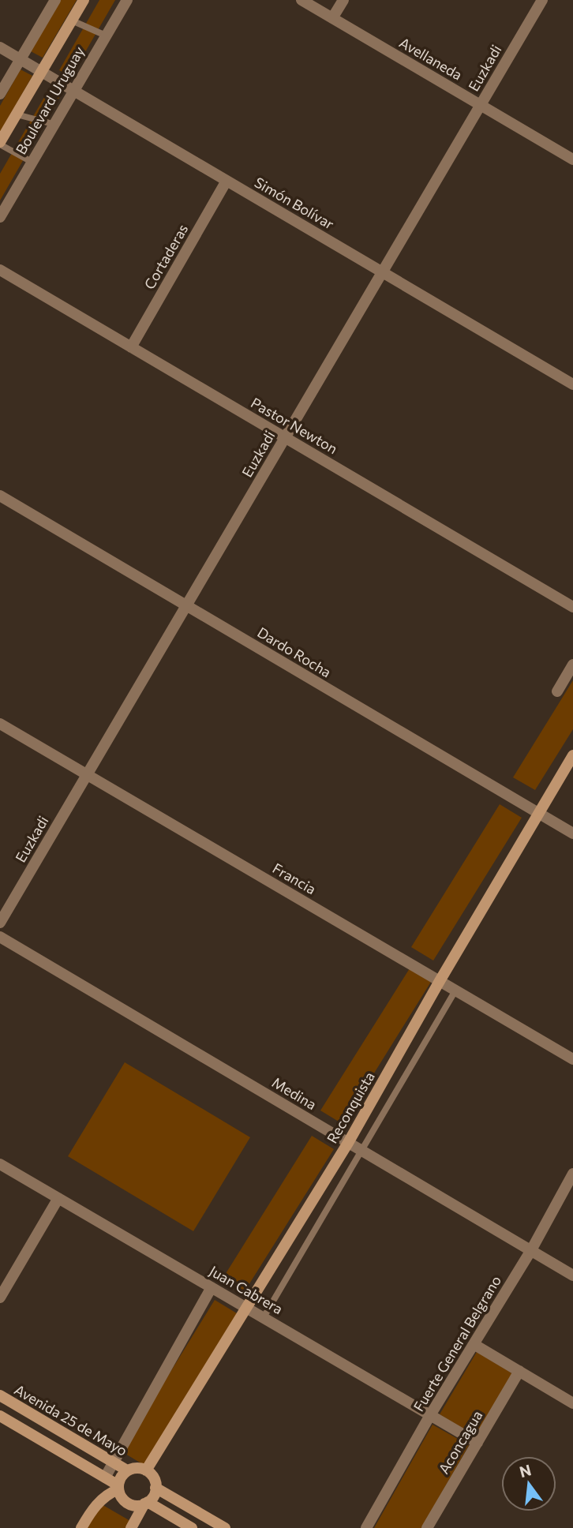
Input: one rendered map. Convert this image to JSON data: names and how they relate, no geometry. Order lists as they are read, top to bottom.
{
  "streets": {
    "street": [
      "Avellaneda",
      "Euzkadi",
      "Boulevard Uruguay",
      "Simón Bolívar",
      "Cortaderas",
      "Pastor Newton",
      "Dardo Rocha",
      "Francia",
      "Medina",
      "Reconquista",
      "Juan Cabrera",
      "Fuerte General Belgrano",
      "Avenida 25 de Mayo",
      "Aconcagua"
    ]
  },
  "crossings": [
    ["Avellaneda", "Euzkadi"],
    ["Euzkadi", "Simón Bolívar"],
    ["Euzkadi", "Pastor Newton"],
    ["Euzkadi", "Dardo Rocha"],
    ["Euzkadi", "Francia"],
    ["Boulevard Uruguay", "Simón Bolívar"],
    ["Simón Bolívar", "Cortaderas"],
    ["Cortaderas", "Pastor Newton"],
    ["Dardo Rocha", "Reconquista"],
    ["Francia", "Reconquista"],
    ["Medina", "Reconquista"],
    ["Medina", "Fuerte General Belgrano"],
    ["Reconquista", "Juan Cabrera"],
    ["Reconquista", "Avenida 25 de Mayo"],
    ["Juan Cabrera", "Fuerte General Belgrano"],
    ["Juan Cabrera", "Aconcagua"]
  ],
  "north": "top"
}
